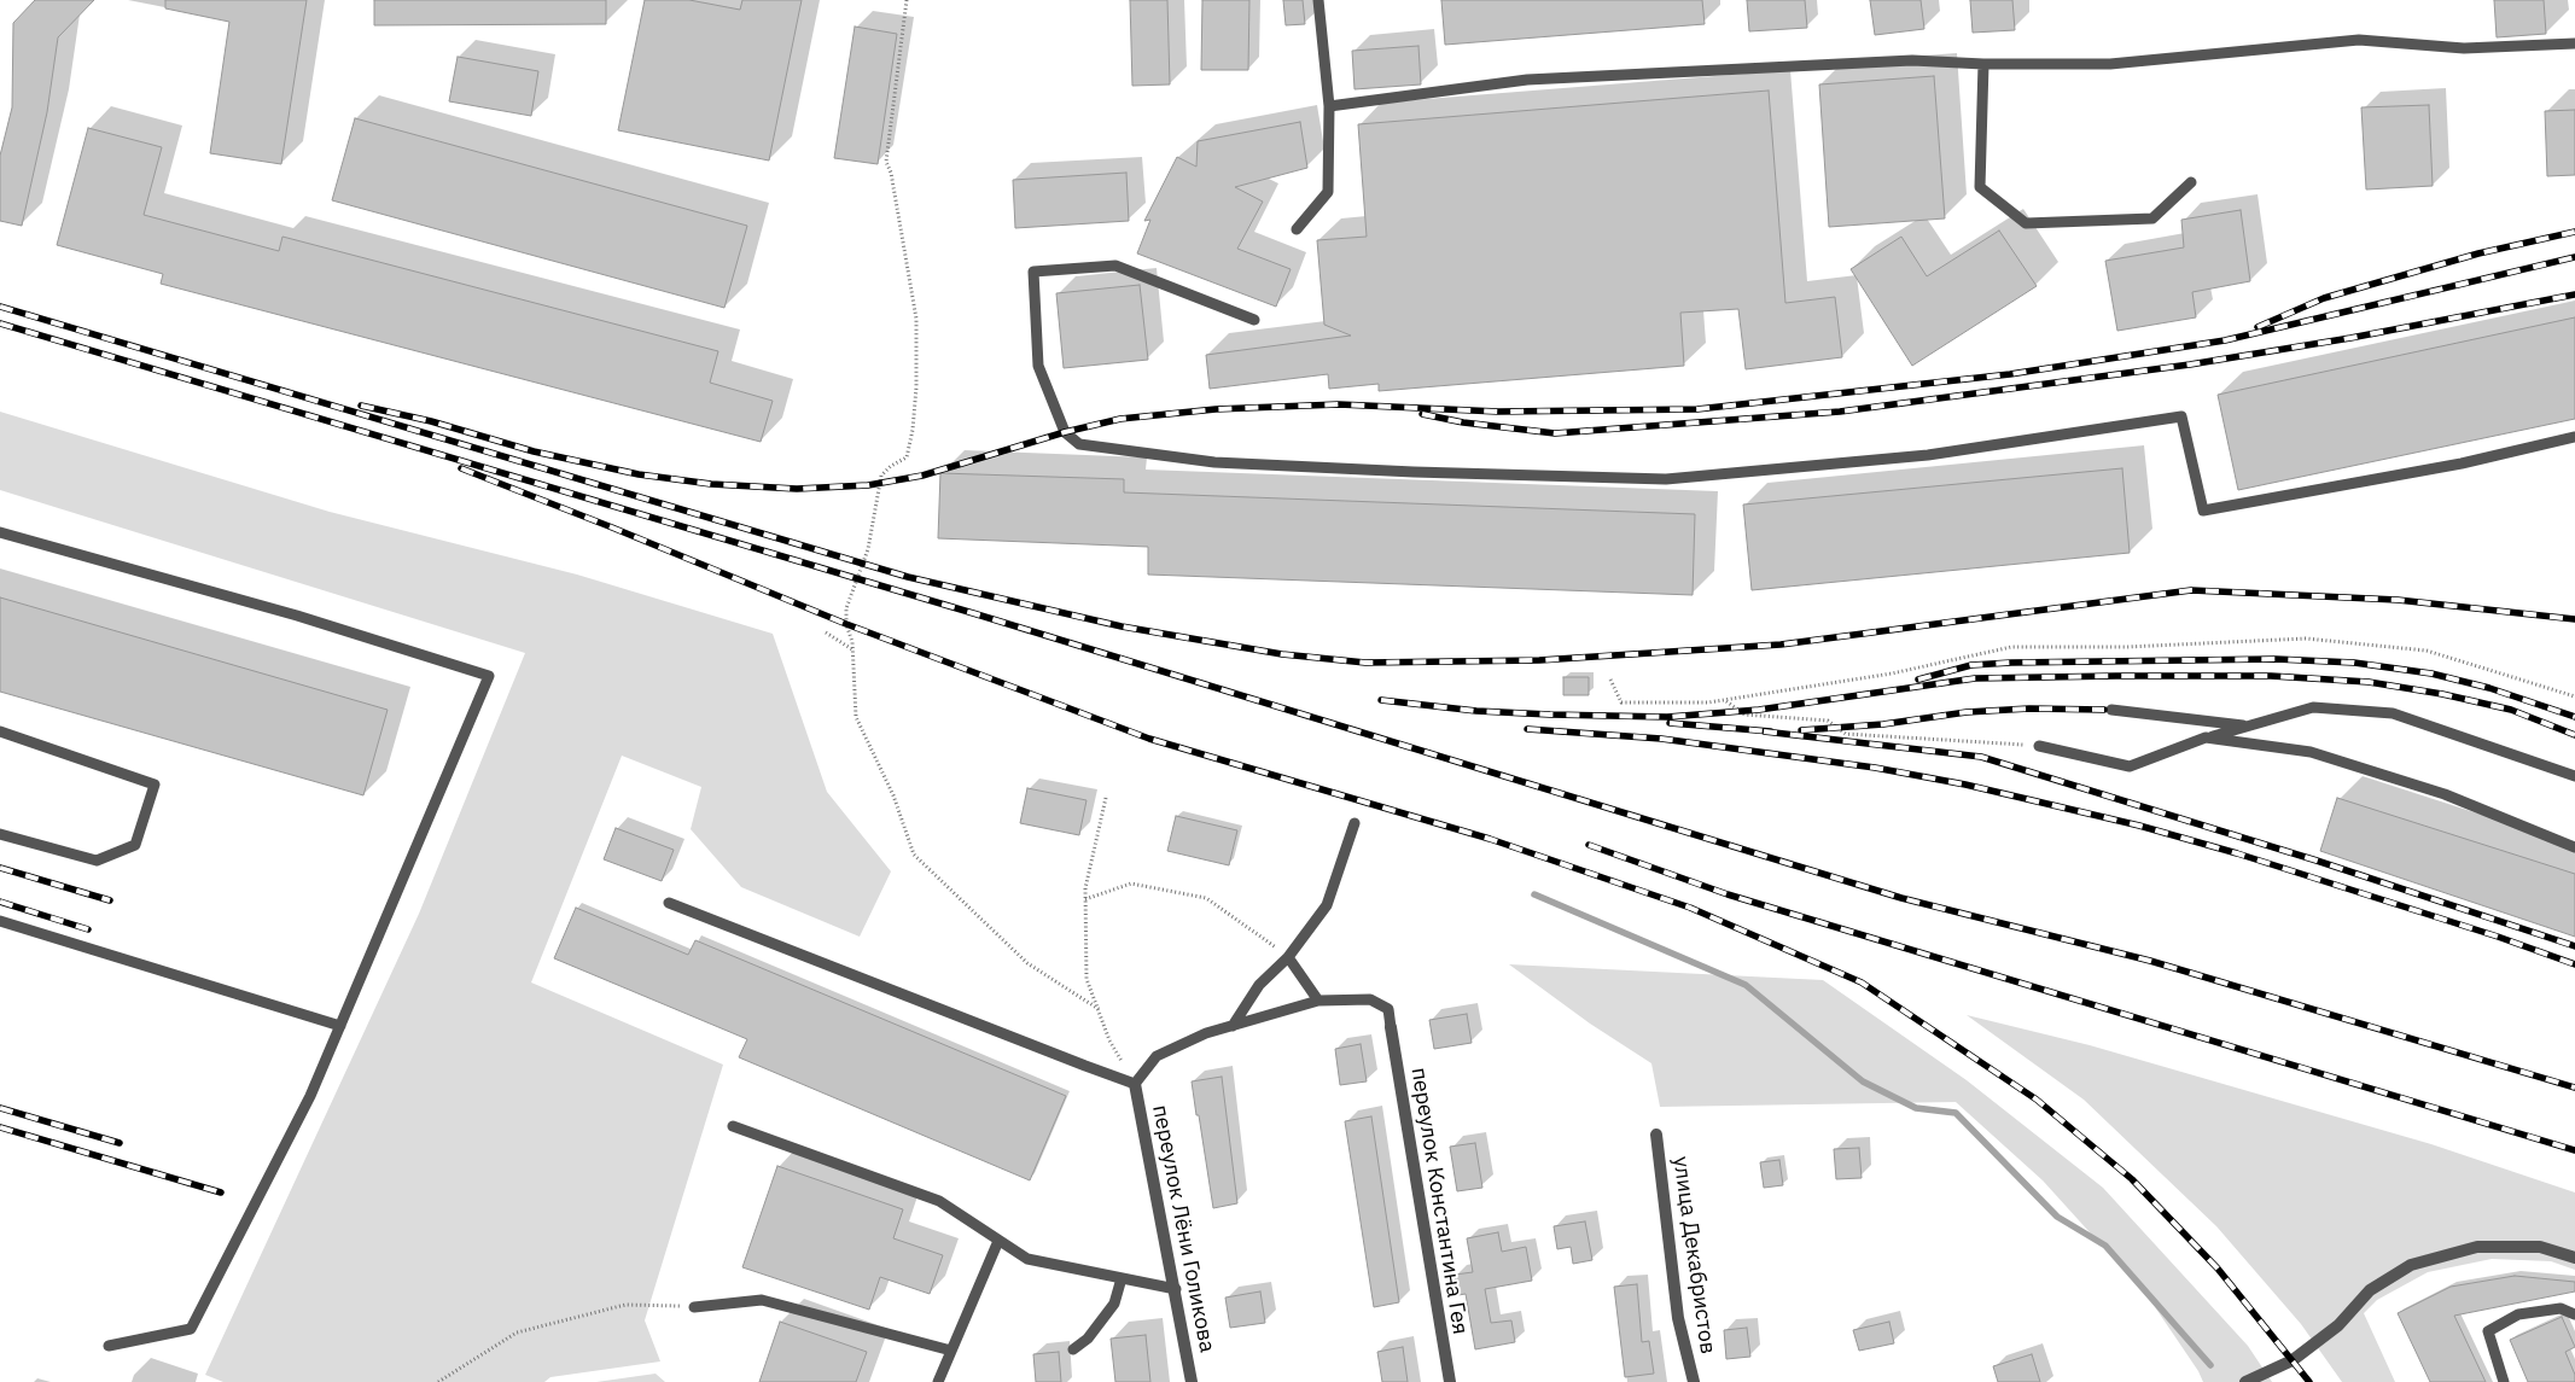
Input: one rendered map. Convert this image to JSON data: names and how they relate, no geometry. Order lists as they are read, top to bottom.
{
  "streets": {
    "street": ["переулок Константина Гея", "переулок Лёни Голикова", "улица Декабристов"]
  }
}
